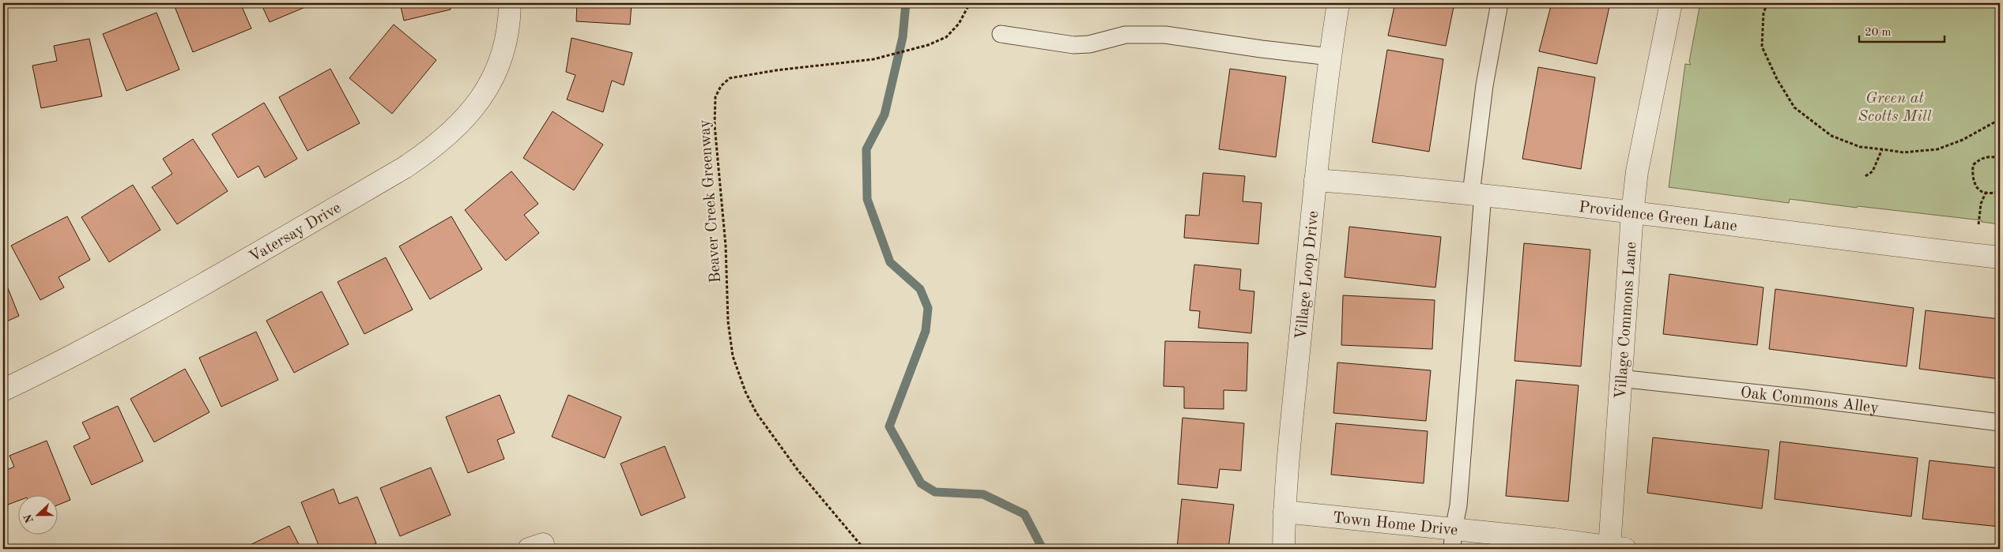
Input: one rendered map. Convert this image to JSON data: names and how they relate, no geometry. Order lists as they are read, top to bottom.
{
  "streets": {
    "street": [
      "Providence Green Lane",
      "Vatersay Drive",
      "Village Loop Drive",
      "Village Commons Lane",
      "Town Home Drive"
    ],
    "lane": ["Oak Commons Alley"],
    "path": ["Beaver Creek Greenway"]
  },
  "crossings": [
    ["Providence Green Lane", "Village Loop Drive"],
    ["Providence Green Lane", "Village Commons Lane"],
    ["Village Loop Drive", "Town Home Drive"],
    ["Village Commons Lane", "Oak Commons Alley"],
    ["Village Commons Lane", "Town Home Drive"]
  ],
  "parks": ["Green at Scotts Mill"],
  "scale_bar": "20 m",
  "north": "left"
}
